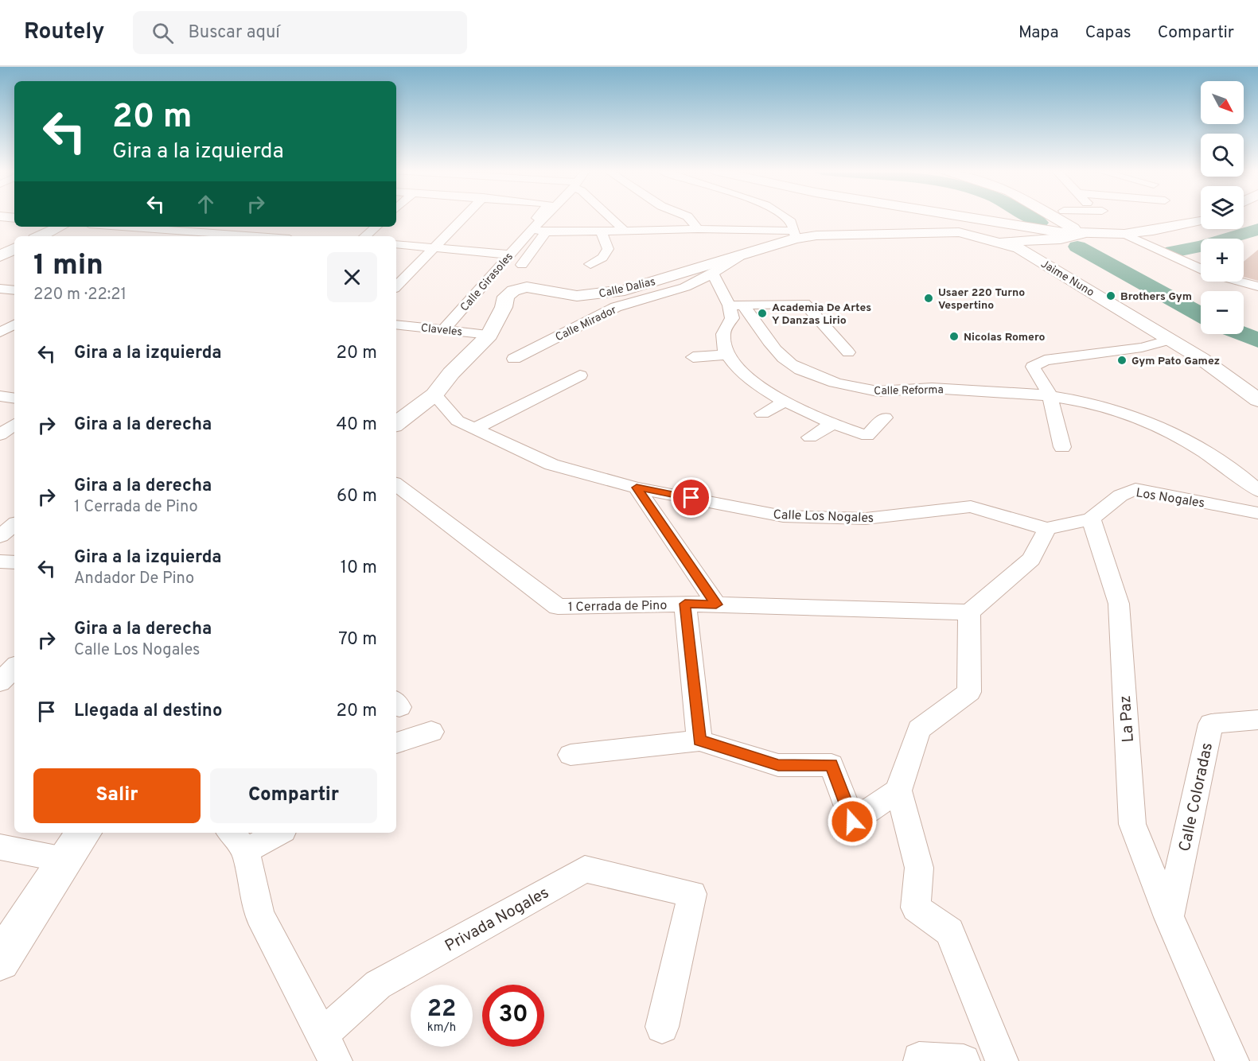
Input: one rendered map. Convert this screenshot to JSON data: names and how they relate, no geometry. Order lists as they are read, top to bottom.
{
  "streets": {
    "street": [
      "Jaime Nuno",
      "Calle Girasoles",
      "Calle Dalias",
      "Calle Mirador",
      "Claveles",
      "Calle Reforma",
      "Los Nogales",
      "Calle Los Nogales",
      "1 Cerrada de Pino",
      "La Paz",
      "Calle Coloradas",
      "Privada Nogales"
    ]
  },
  "crossings": [
    ["Calle Girasoles", "Claveles"],
    ["Calle Dalias", "Claveles"],
    ["Calle Mirador", "Calle Reforma"],
    ["Los Nogales", "Calle Los Nogales"],
    ["Los Nogales", "La Paz"],
    ["Calle Los Nogales", "La Paz"],
    ["La Paz", "Calle Coloradas"]
  ],
  "places": [
    "Brothers Gym",
    "Usaer 220 Turno Vespertino",
    "Academia De Artes Y Danzas Lirio",
    "Nicolas Romero",
    "Gym Pato Gamez"
  ],
  "north": "bottom right",
  "page": {
    "header": "Routely",
    "search": "Buscar aquí",
    "nav": ["Mapa", "Capas", "Compartir"],
    "map_buttons": ["+", "−"],
    "turn": ["20 m", "Gira a la izquierda"],
    "heading": ["1 min", "220 m · 22:21"],
    "list": [
      {
        "name": "Gira a la izquierda",
        "value": "20 m"
      },
      {
        "name": "Gira a la derecha",
        "value": "40 m"
      },
      {
        "name": "Gira a la derecha",
        "note": "1 Cerrada de Pino",
        "value": "60 m"
      },
      {
        "name": "Gira a la izquierda",
        "note": "Andador De Pino",
        "value": "10 m"
      },
      {
        "name": "Gira a la derecha",
        "note": "Calle Los Nogales",
        "value": "70 m"
      },
      {
        "name": "Llegada al destino",
        "value": "20 m"
      }
    ],
    "buttons": ["Salir", "Compartir"],
    "speed": "22 km/h",
    "limit": "30"
  }
}
